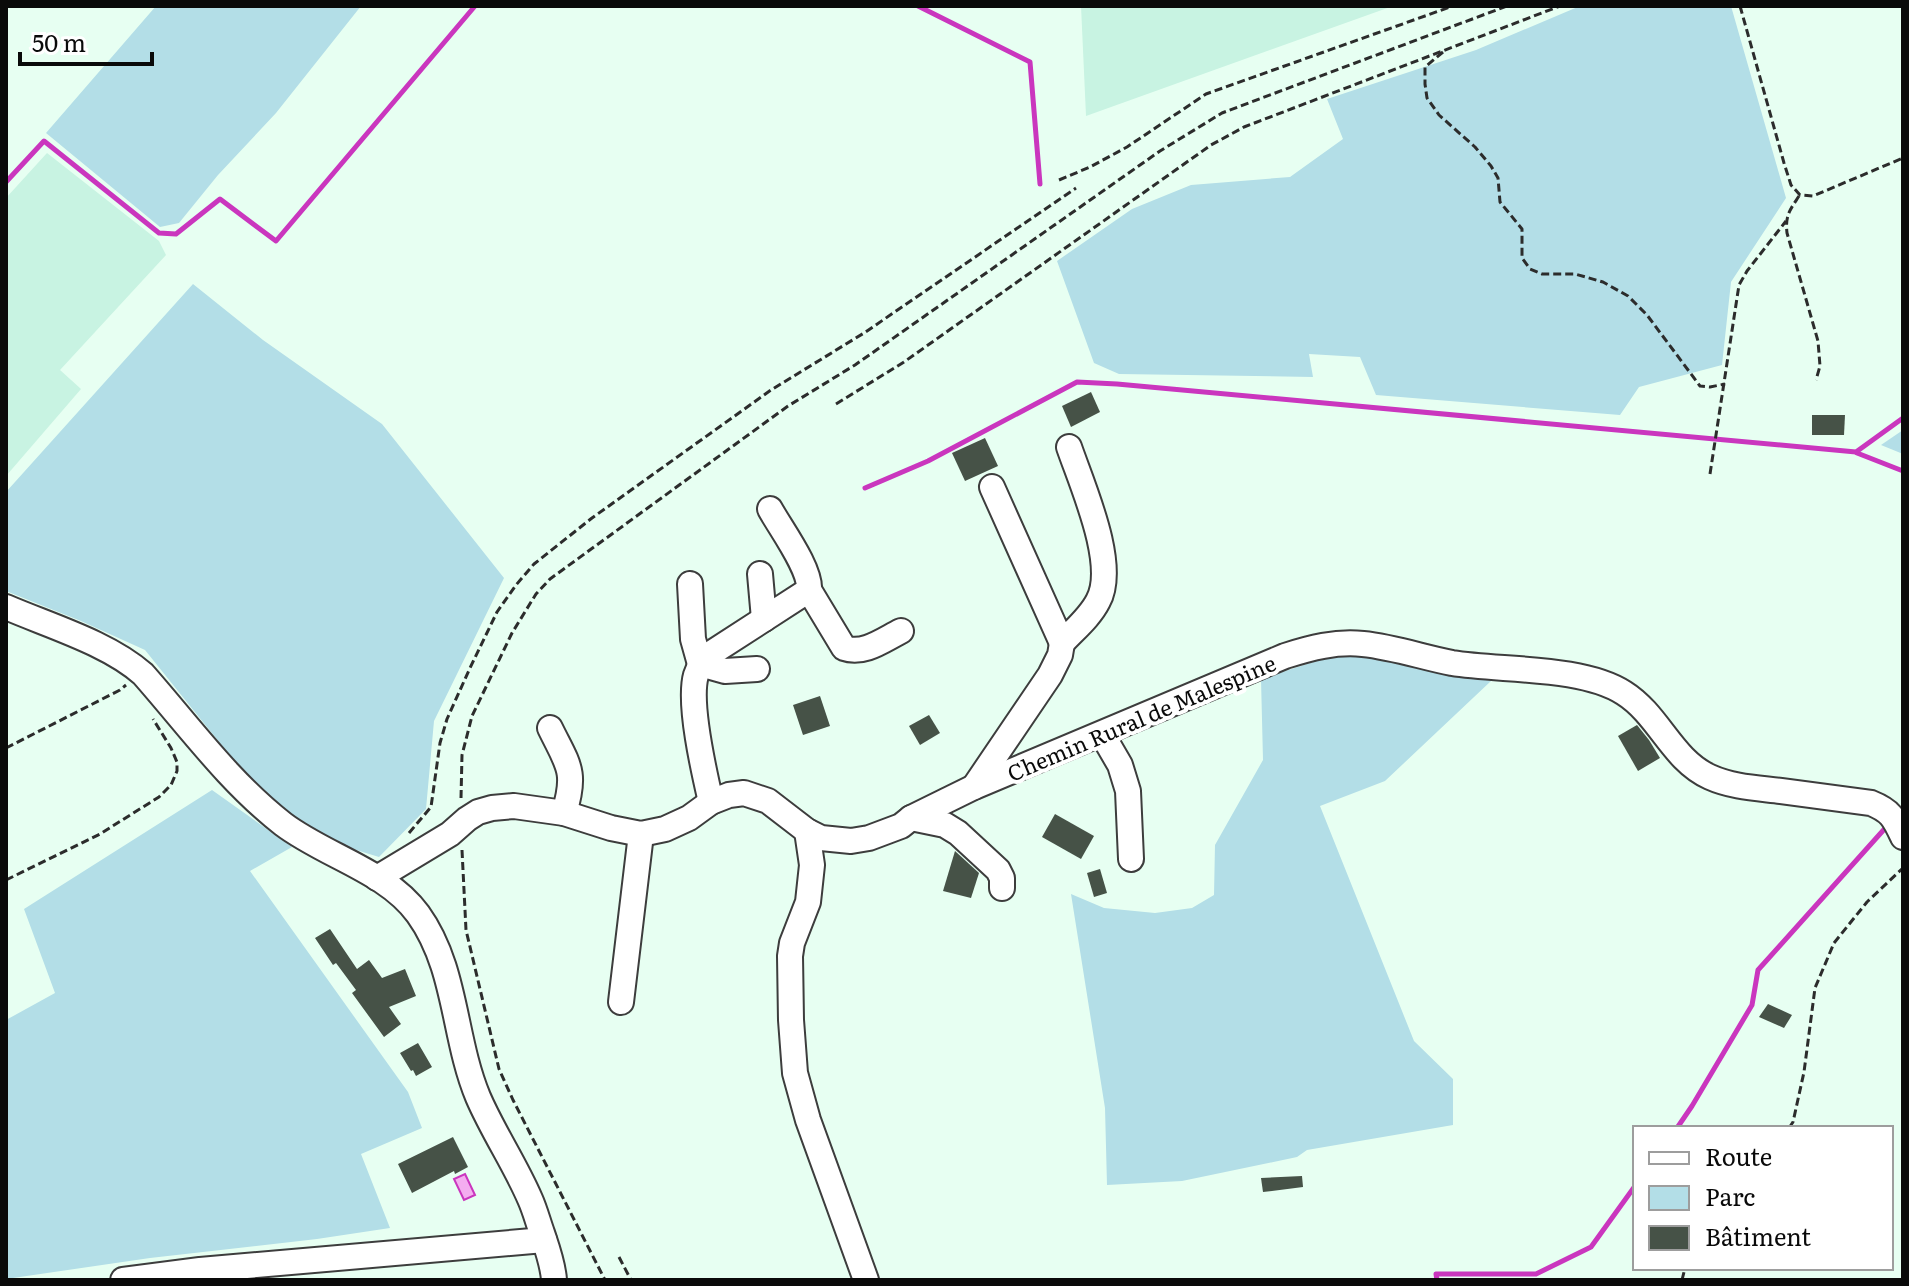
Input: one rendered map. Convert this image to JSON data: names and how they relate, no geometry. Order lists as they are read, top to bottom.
{
  "streets": {
    "street": ["Chemin Rural de Malespine"]
  },
  "legend": ["Route", "Parc", "Bâtiment"],
  "scale_bar": "50 m"
}
